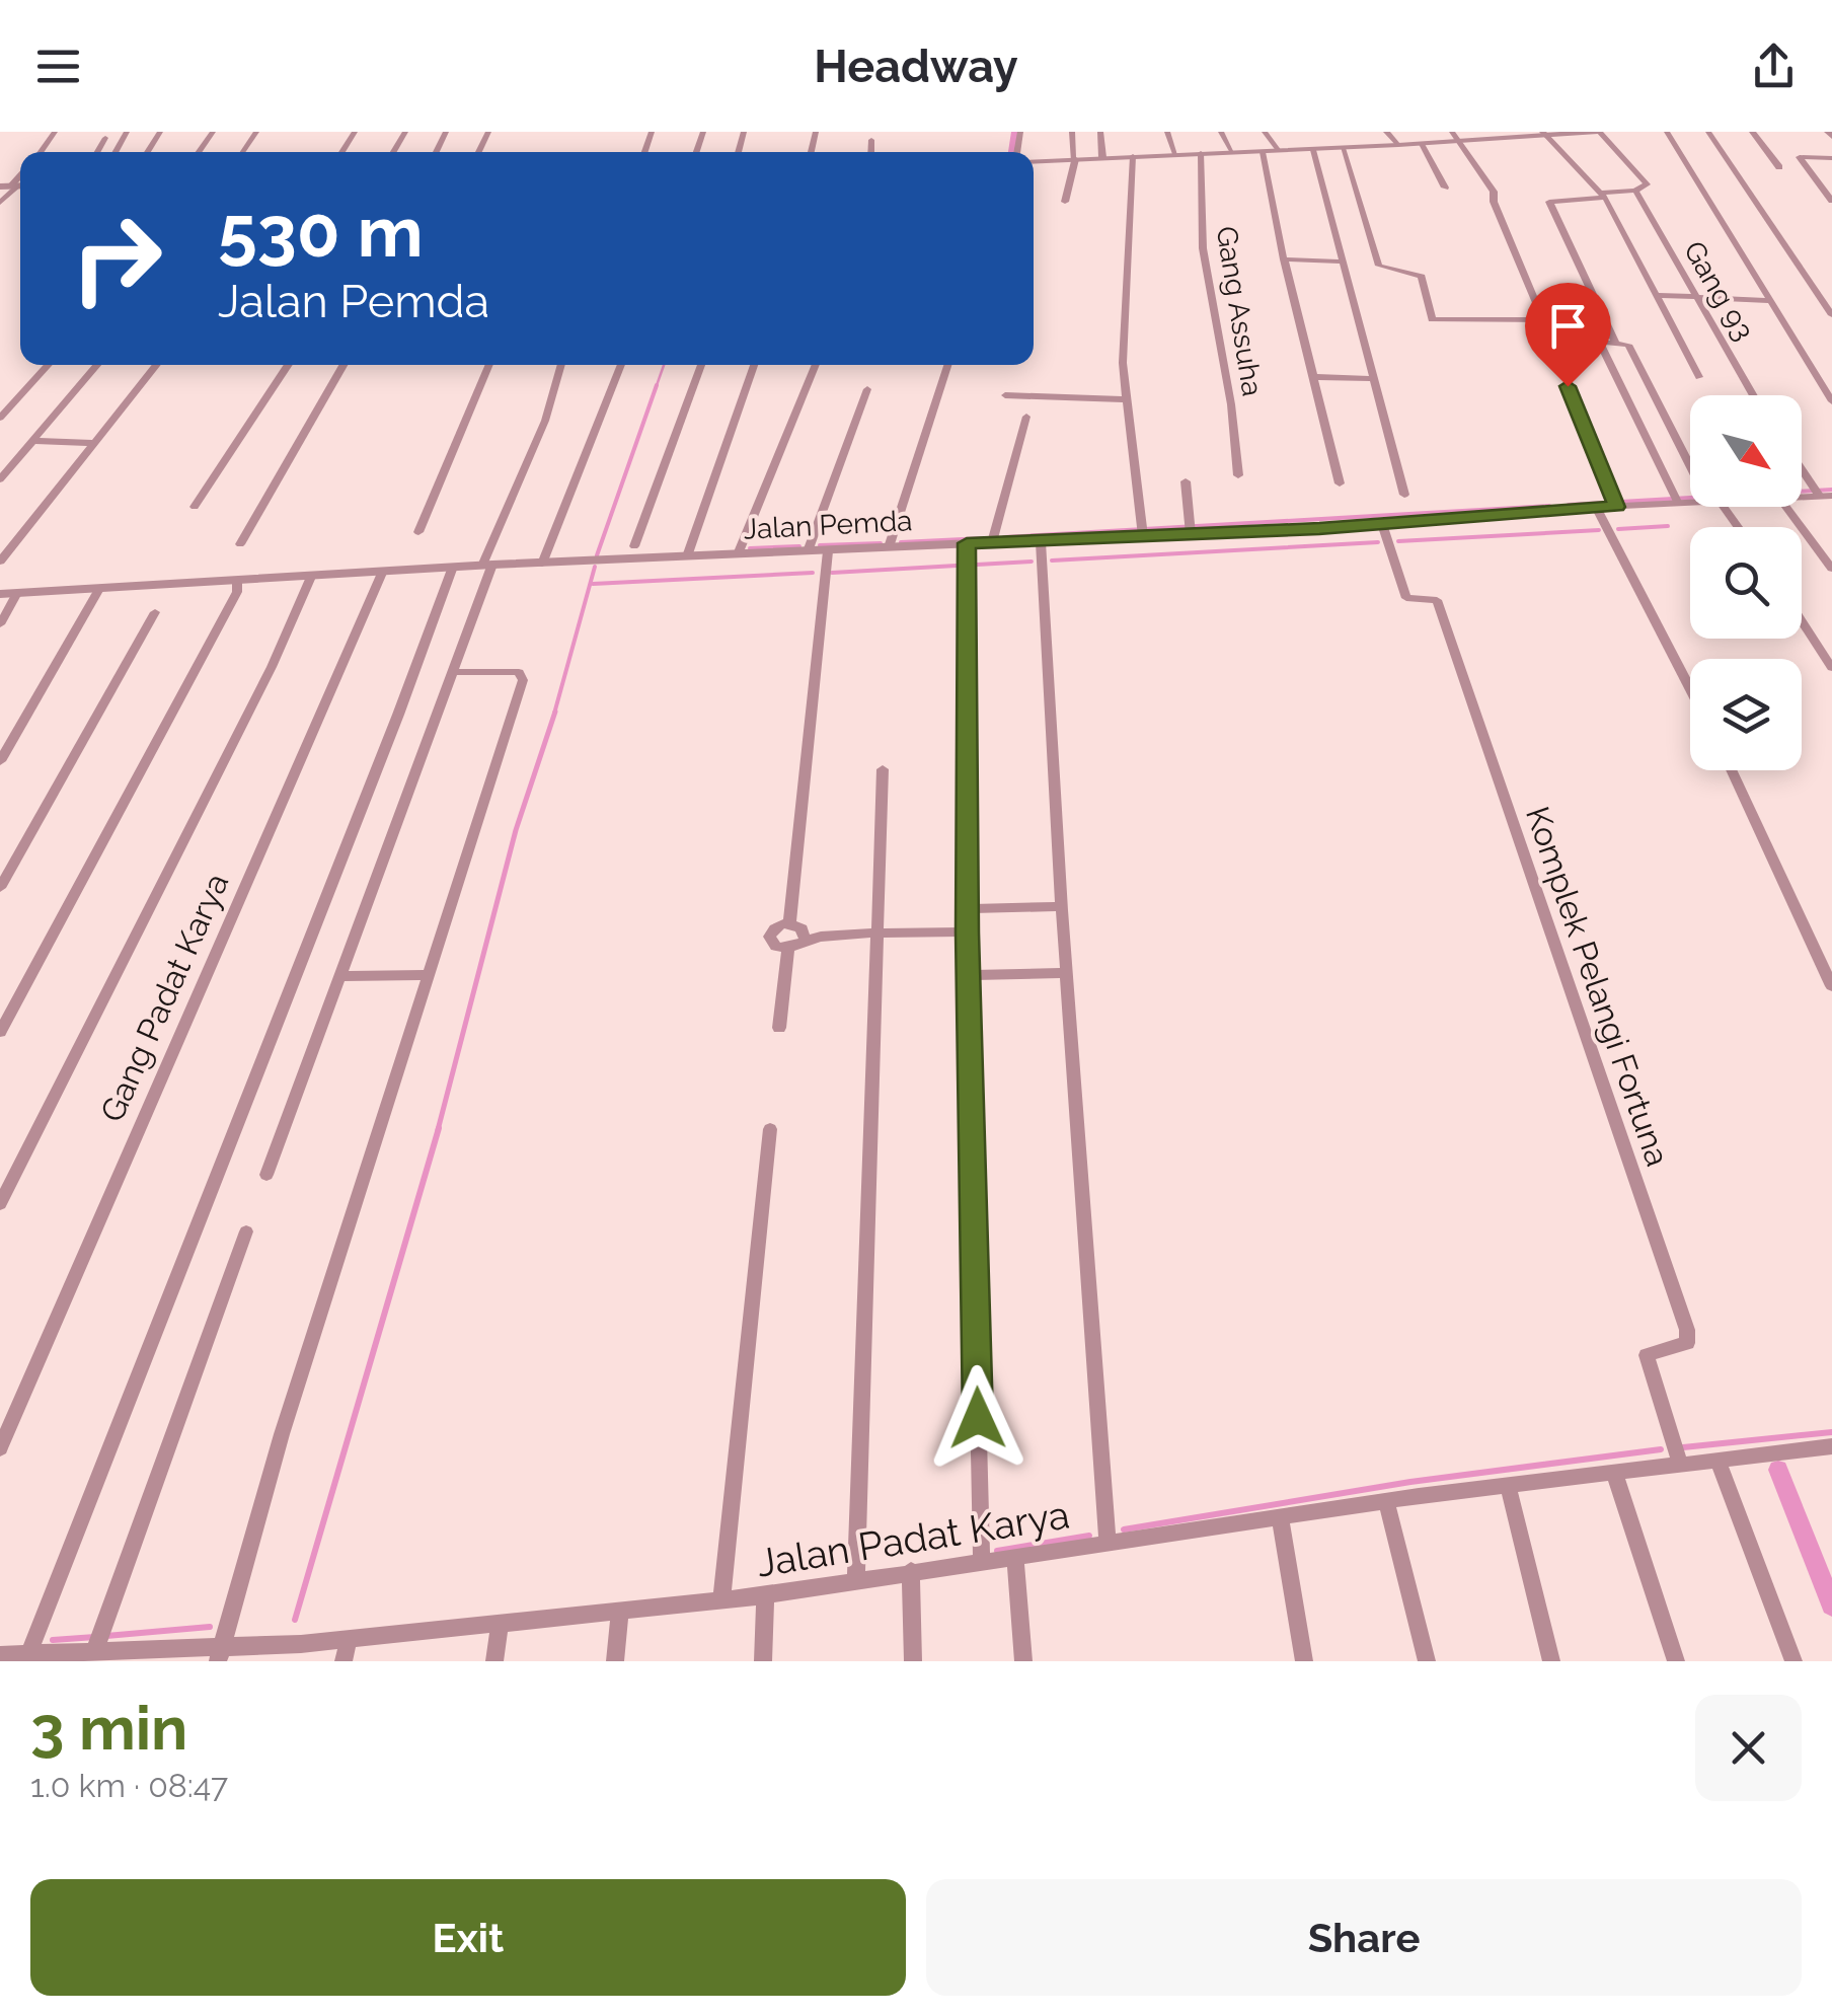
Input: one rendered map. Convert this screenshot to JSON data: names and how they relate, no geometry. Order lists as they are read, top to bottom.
{
  "streets": {
    "street": [
      "Gang 93",
      "Gang Assuha",
      "Jalan Pemda",
      "Komplek Pelangi Fortuna",
      "Gang Padat Karya",
      "Jalan Padat Karya"
    ]
  },
  "crossings": [
    ["Jalan Pemda", "Komplek Pelangi Fortuna"],
    ["Jalan Pemda", "Gang Padat Karya"],
    ["Komplek Pelangi Fortuna", "Jalan Padat Karya"]
  ],
  "north": "bottom right",
  "page": {
    "header": "Headway",
    "turn": ["530 m", "Jalan Pemda"],
    "heading": ["3 min", "1.0 km · 08:47"],
    "buttons": ["Exit", "Share"]
  }
}
